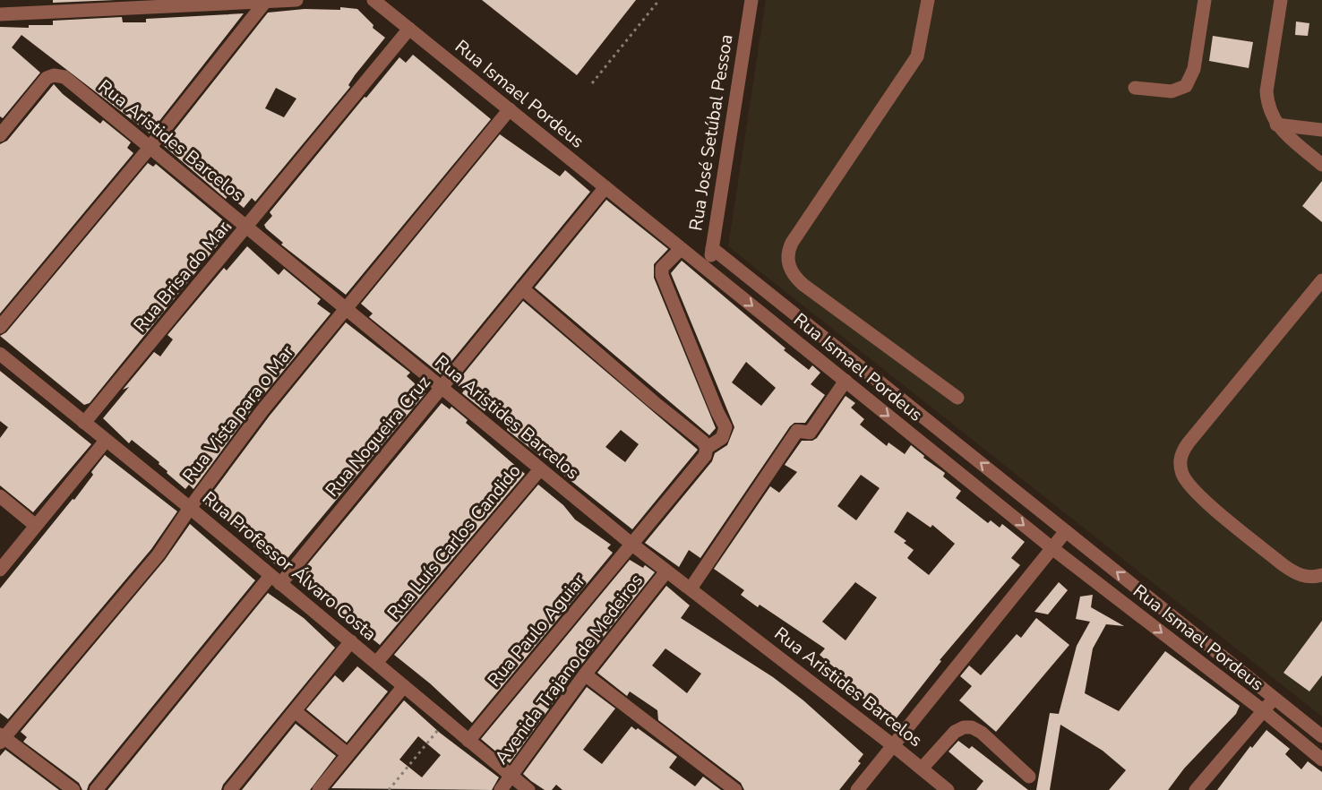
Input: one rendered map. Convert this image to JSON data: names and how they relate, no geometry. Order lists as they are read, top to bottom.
{
  "streets": {
    "street": [
      "Rua Ismael Pordeus",
      "Rua José Setúbal Pessoa",
      "Rua Aristides Barcelos",
      "Rua Brisa do Mar",
      "Rua Vista para o Mar",
      "Rua Nogueira Cruz",
      "Rua Luís Carlos Candido",
      "Rua Professor Álvaro Costa",
      "Rua Paulo Aguiar",
      "Avenida Trajano de Medeiros"
    ]
  },
  "crossings": [
    ["Rua Ismael Pordeus", "Rua José Setúbal Pessoa"],
    ["Rua Ismael Pordeus", "Rua Brisa do Mar"],
    ["Rua Ismael Pordeus", "Rua Vista para o Mar"],
    ["Rua Ismael Pordeus", "Rua Nogueira Cruz"],
    ["Rua Ismael Pordeus", "Rua Paulo Aguiar"],
    ["Rua Aristides Barcelos", "Rua Brisa do Mar"],
    ["Rua Aristides Barcelos", "Rua Vista para o Mar"],
    ["Rua Aristides Barcelos", "Rua Nogueira Cruz"],
    ["Rua Aristides Barcelos", "Rua Luís Carlos Candido"],
    ["Rua Aristides Barcelos", "Rua Paulo Aguiar"],
    ["Rua Aristides Barcelos", "Avenida Trajano de Medeiros"],
    ["Rua Brisa do Mar", "Rua Professor Álvaro Costa"],
    ["Rua Vista para o Mar", "Rua Professor Álvaro Costa"],
    ["Rua Nogueira Cruz", "Rua Professor Álvaro Costa"],
    ["Rua Luís Carlos Candido", "Rua Professor Álvaro Costa"],
    ["Rua Professor Álvaro Costa", "Rua Paulo Aguiar"],
    ["Rua Professor Álvaro Costa", "Avenida Trajano de Medeiros"]
  ]
}
